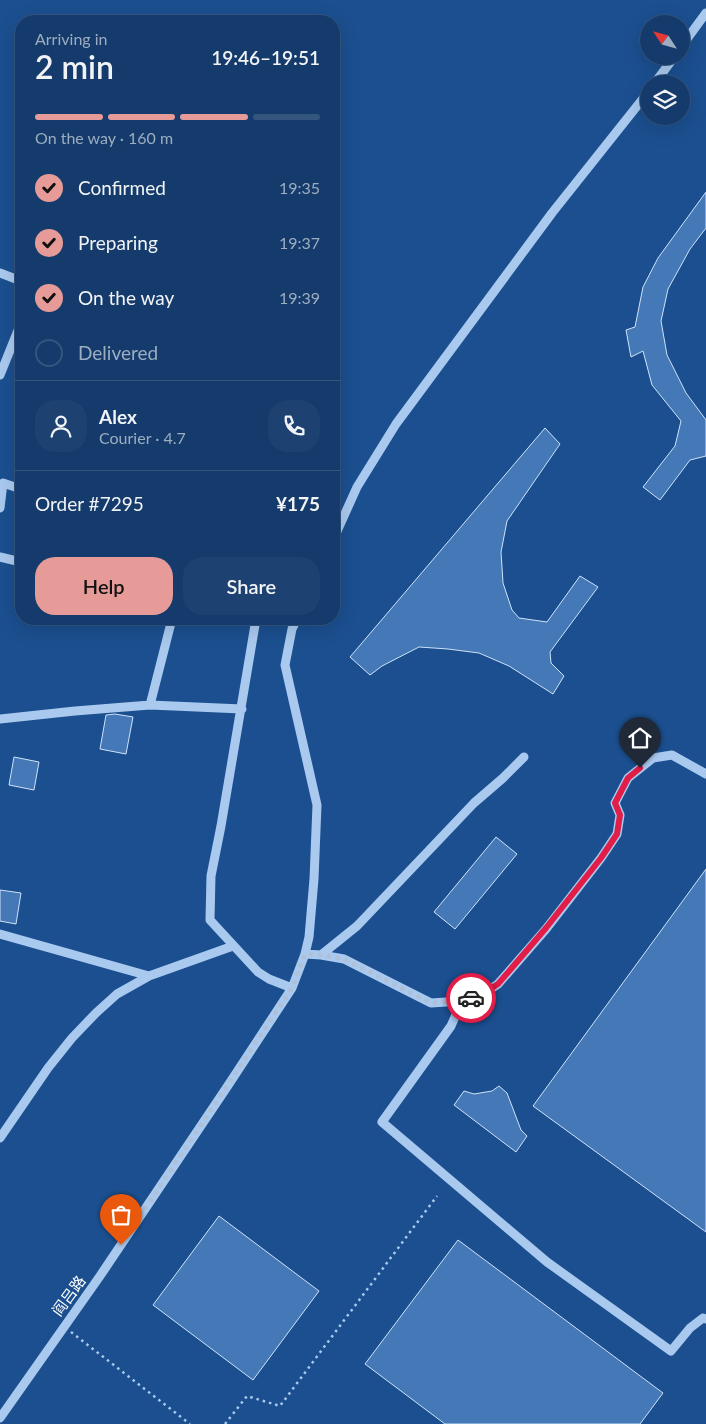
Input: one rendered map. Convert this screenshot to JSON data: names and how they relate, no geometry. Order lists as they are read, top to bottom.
{
  "streets": {
    "street": ["阎吕路"]
  },
  "north": "top left",
  "page": {
    "heading": ["2 min", "Arriving in", "19:46–19:51"],
    "panel": [
      "Alex",
      "Courier · 4.7",
      "Order #7295",
      "¥175"
    ],
    "bar": "On the way · 160 m",
    "list": [
      ["Confirmed", "19:35"],
      ["Preparing", "19:37"],
      ["On the way", "19:39"],
      "Delivered"
    ],
    "buttons": ["Help", "Share"]
  }
}
